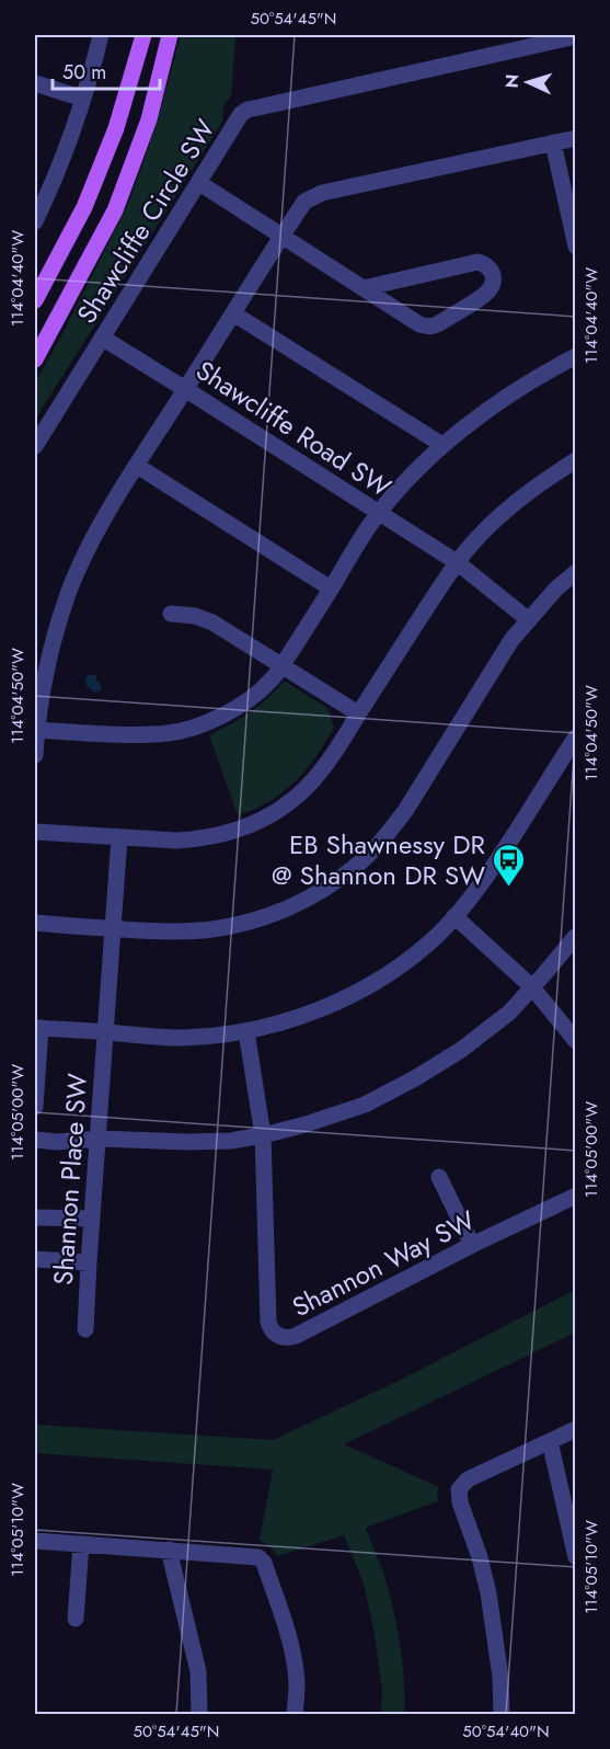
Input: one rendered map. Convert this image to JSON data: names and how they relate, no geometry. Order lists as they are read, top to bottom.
{
  "streets": {
    "street": [
      "Shawcliffe Circle SW",
      "Shawcliffe Road SW",
      "Shannon Place SW",
      "Shannon Way SW"
    ]
  },
  "crossings": [
    ["Shawcliffe Circle SW", "Shawcliffe Road SW"]
  ],
  "places": {
    "bus stop": ["EB Shawnessy DR @ Shannon DR SW"]
  },
  "scale_bar": "50 m",
  "north": "left",
  "coordinates": [
    "50°54'45\"N",
    "114°04'40\"W",
    "114°04'50\"W",
    "114°05'00\"W",
    "114°05'10\"W",
    "50°54'40\"N"
  ]
}
